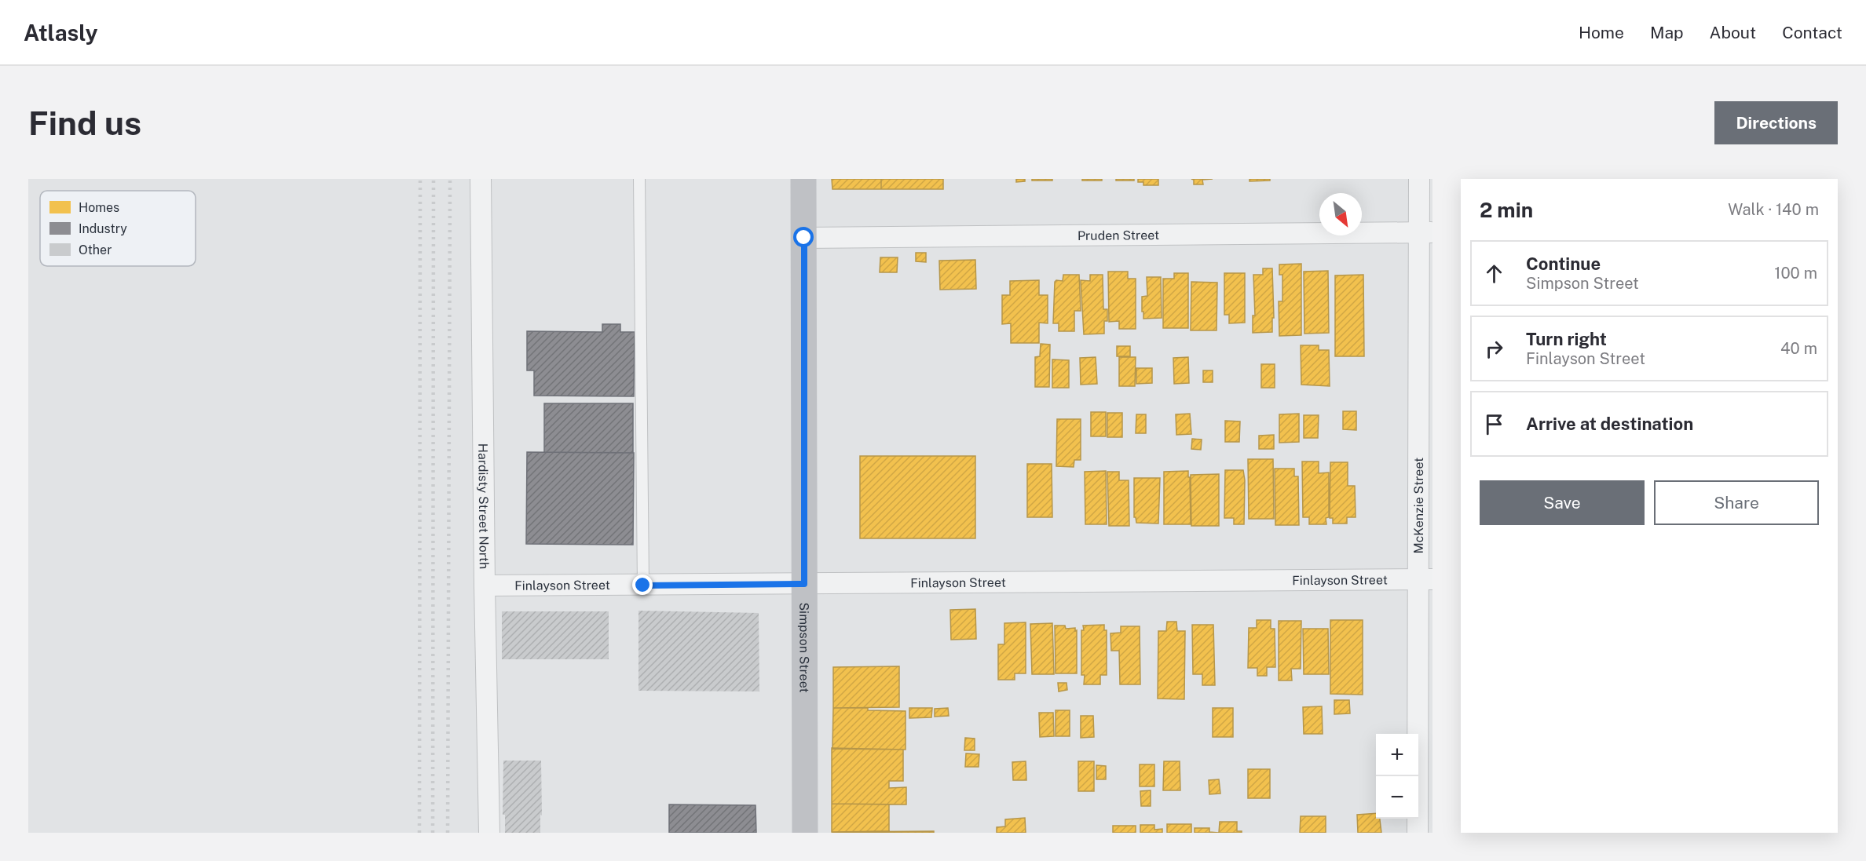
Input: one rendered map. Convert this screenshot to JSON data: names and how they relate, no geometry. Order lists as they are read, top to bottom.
{
  "streets": {
    "main road": ["Simpson Street"],
    "street": [
      "Pruden Street",
      "McKenzie Street",
      "Hardisty Street North",
      "Finlayson Street"
    ]
  },
  "crossings": [
    ["Pruden Street", "McKenzie Street"],
    ["Pruden Street", "Simpson Street"],
    ["McKenzie Street", "Finlayson Street"],
    ["Hardisty Street North", "Finlayson Street"],
    ["Finlayson Street", "Simpson Street"]
  ],
  "legend": ["Homes", "Industry", "Other"],
  "north": "bottom right",
  "page": {
    "header": "Atlasly",
    "nav": [
      "Home",
      "Map",
      "About",
      "Contact"
    ],
    "buttons": [
      "Directions",
      ["Save", "Share"]
    ],
    "title": "Find us",
    "heading": ["2 min", "Walk · 140 m"],
    "list": [
      ["Continue", "Simpson Street", "100 m"],
      ["Turn right", "Finlayson Street", "40 m"],
      "Arrive at destination"
    ],
    "map_buttons": ["+", "−"]
  }
}
